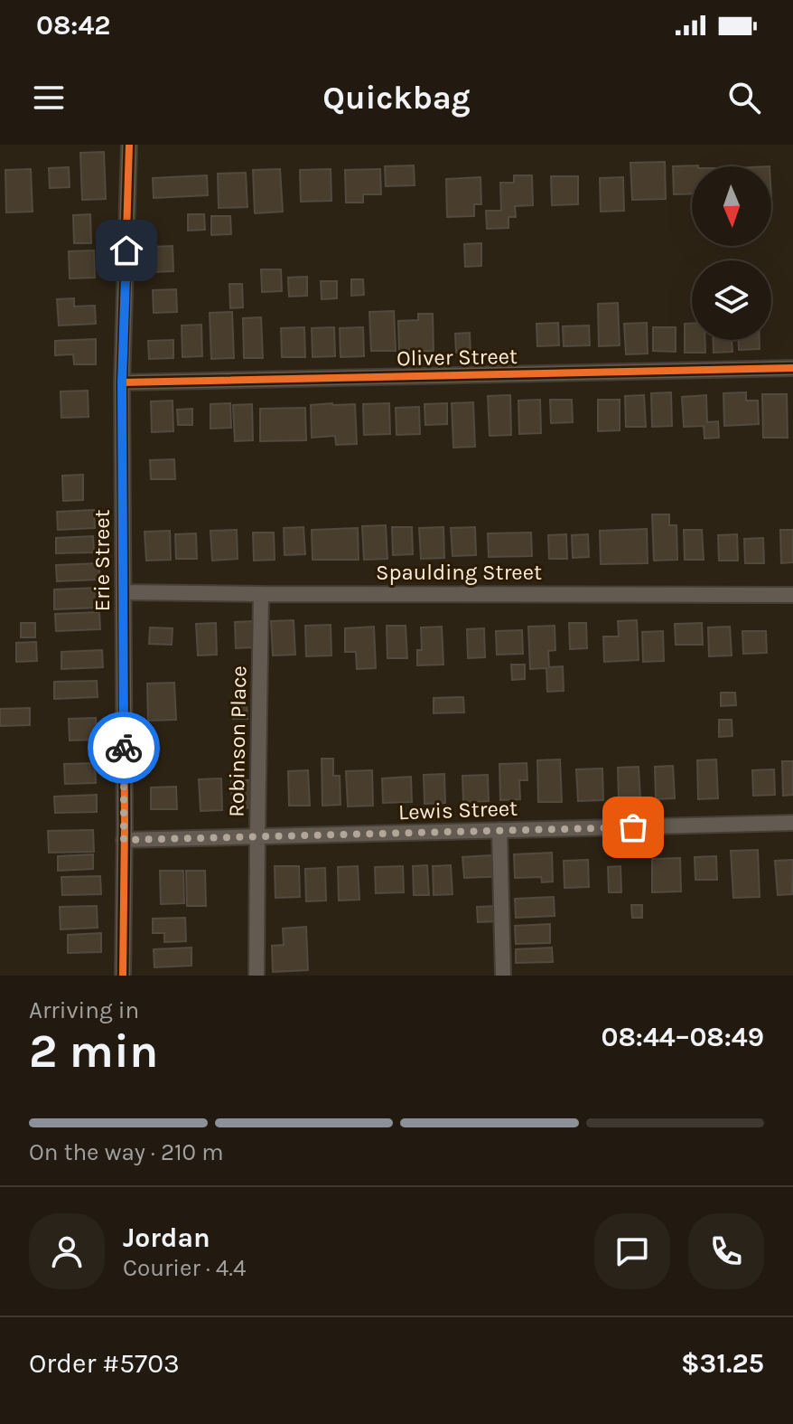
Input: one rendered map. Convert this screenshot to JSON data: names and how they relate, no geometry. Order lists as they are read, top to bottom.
{
  "streets": {
    "street": [
      "Oliver Street",
      "Erie Street",
      "Spaulding Street",
      "Robinson Place",
      "Lewis Street"
    ]
  },
  "crossings": [
    ["Oliver Street", "Erie Street"],
    ["Erie Street", "Spaulding Street"],
    ["Erie Street", "Lewis Street"],
    ["Spaulding Street", "Robinson Place"],
    ["Robinson Place", "Lewis Street"]
  ],
  "north": "bottom",
  "page": {
    "status": "08:42",
    "header": "Quickbag",
    "heading": ["2 min", "Arriving in", "08:44–08:49"],
    "panel": [
      "Jordan",
      "Courier · 4.4",
      "Order #5703",
      "$31.25"
    ],
    "bar": "On the way · 210 m"
  }
}
